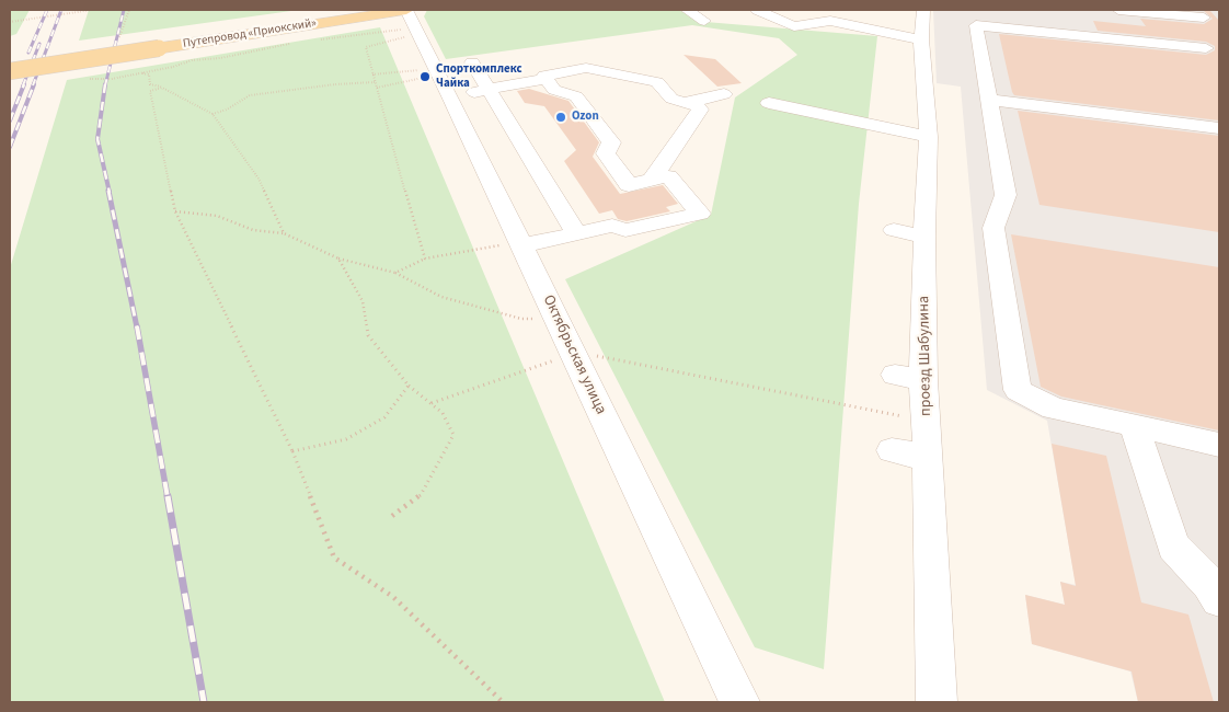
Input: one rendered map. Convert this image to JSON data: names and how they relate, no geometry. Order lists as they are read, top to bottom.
{
  "streets": {
    "main road": ["Путепровод «Приокский»"],
    "street": ["Октябрьская улица", "проезд Шабулина"]
  },
  "crossings": [
    ["Путепровод «Приокский»", "Октябрьская улица"]
  ],
  "places": ["Спорткомплекс Чайка", "Ozon"]
}
